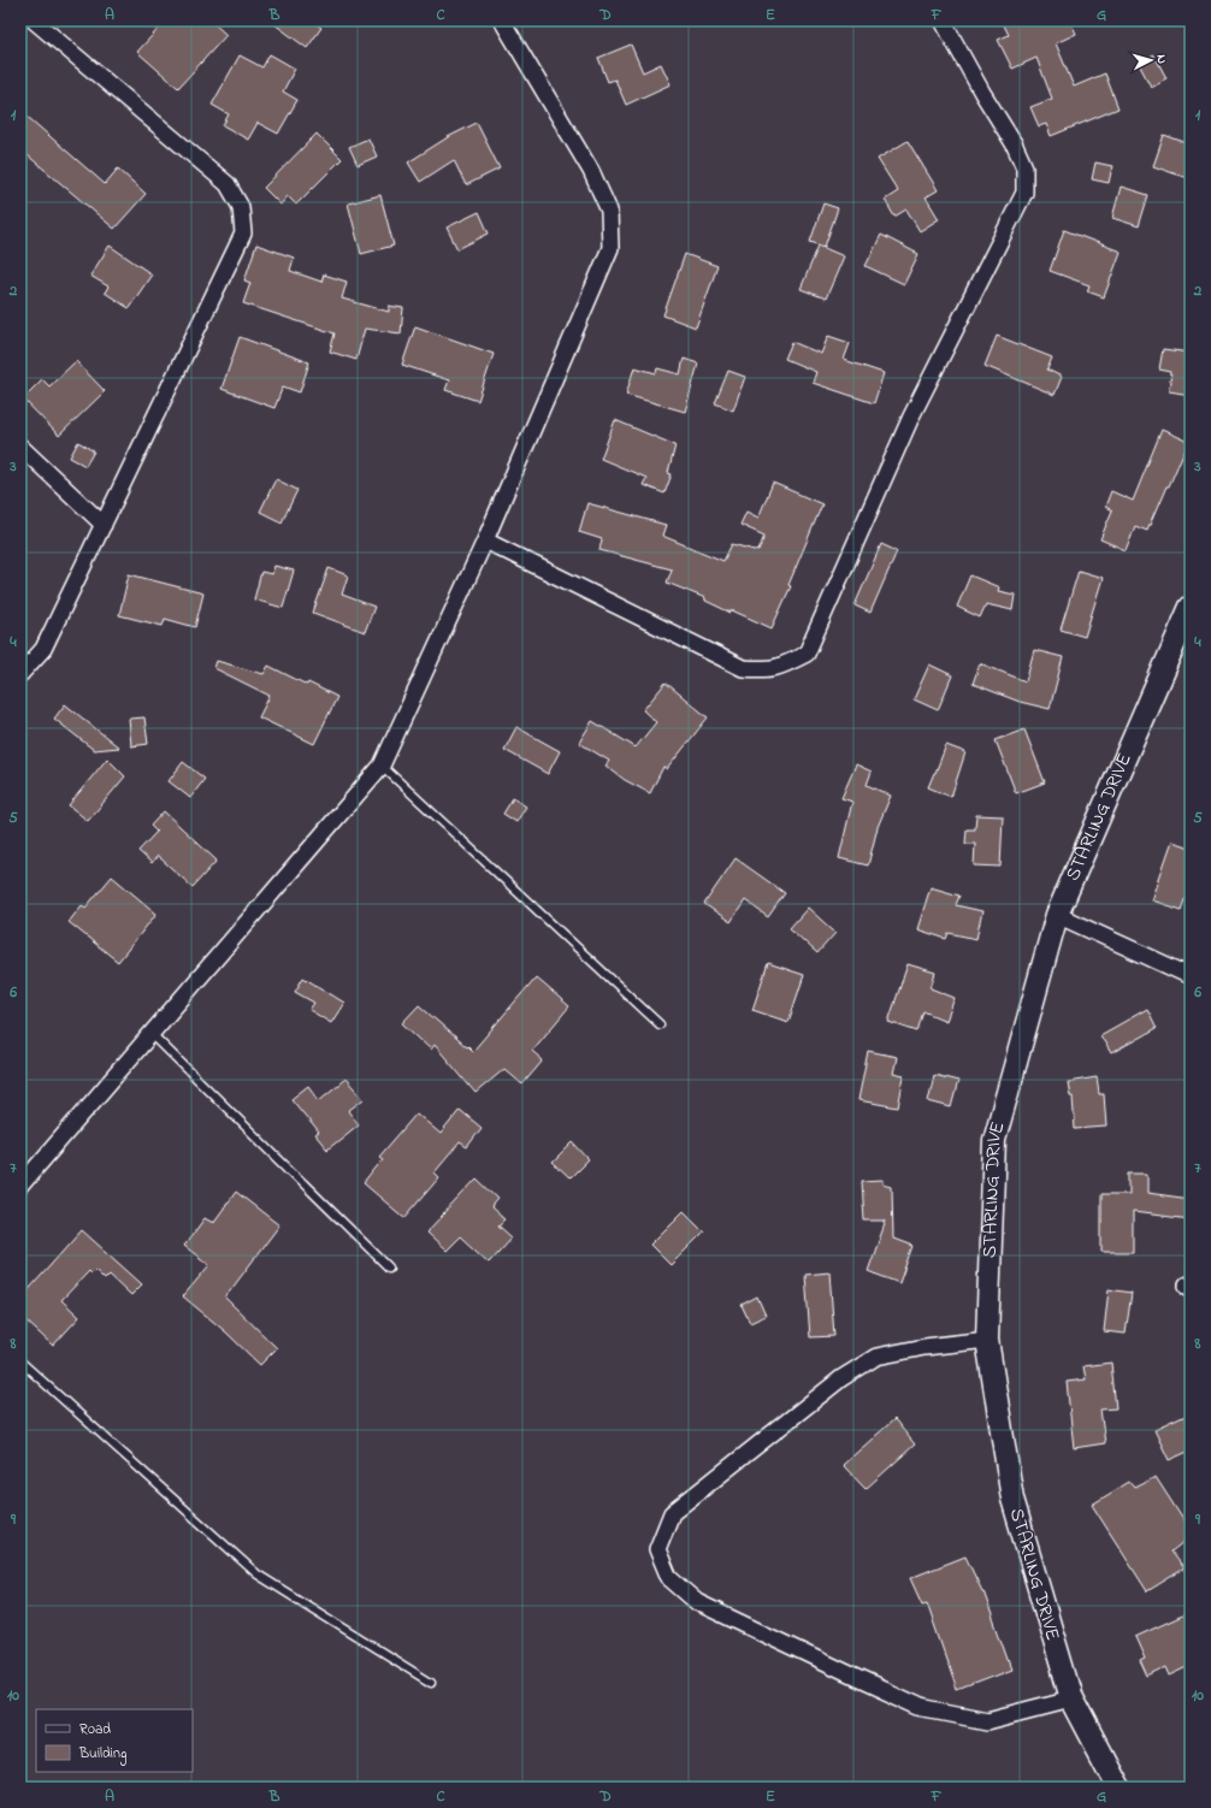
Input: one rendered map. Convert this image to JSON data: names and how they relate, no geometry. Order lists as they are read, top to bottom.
{
  "streets": {
    "street": ["STARLING DRIVE"]
  },
  "legend": ["Road", "Building"],
  "north": "right",
  "grid": {
    "columns": [
      "A",
      "B",
      "C",
      "D",
      "E",
      "F",
      "G"
    ],
    "rows": [
      "1",
      "2",
      "3",
      "4",
      "5",
      "6",
      "7",
      "8",
      "9",
      "10"
    ]
  }
}
